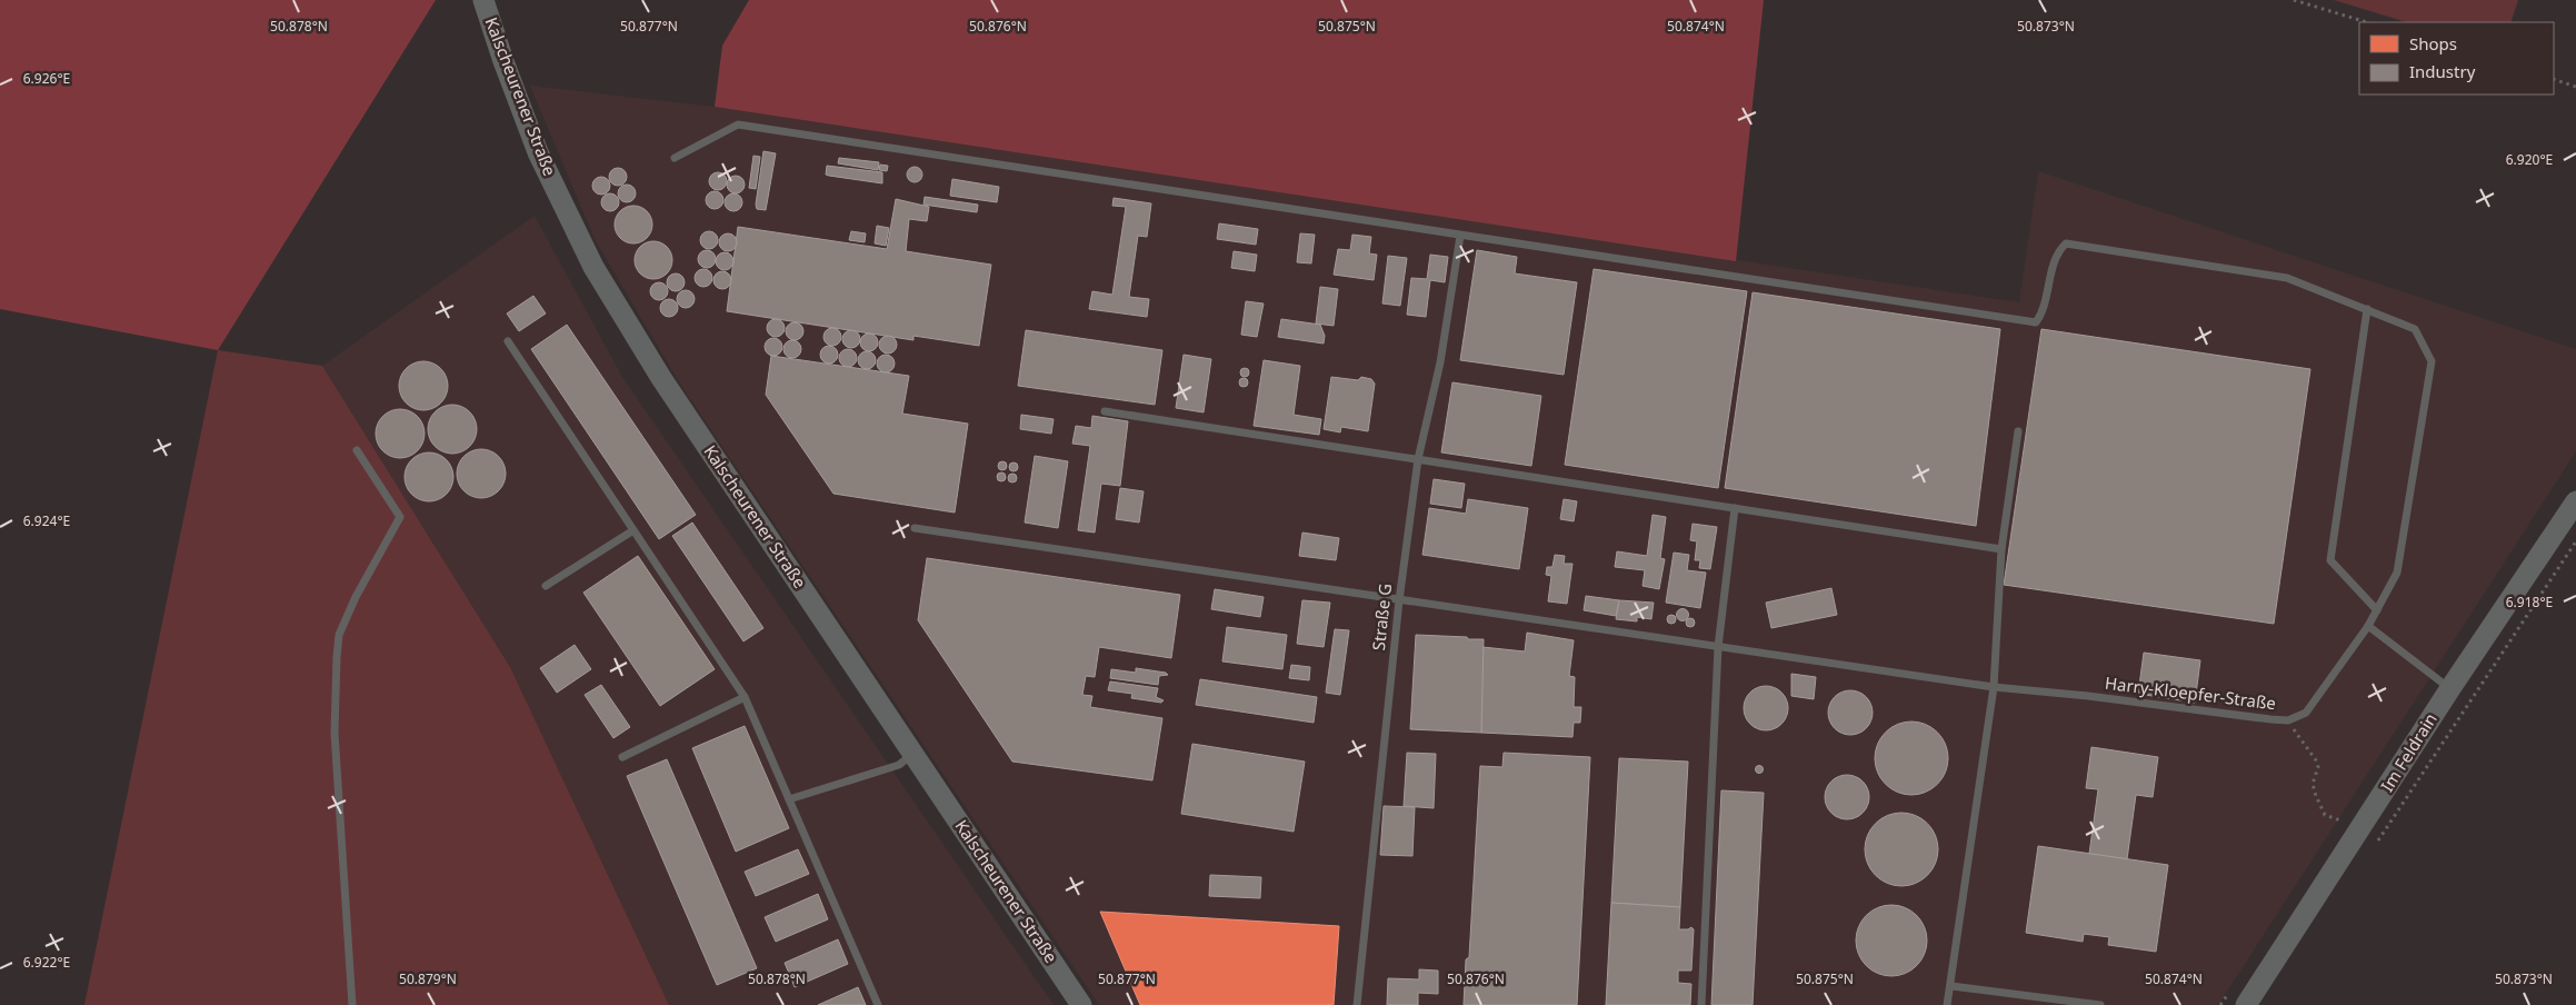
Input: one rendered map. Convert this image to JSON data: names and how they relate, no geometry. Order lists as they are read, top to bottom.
{
  "streets": {
    "main road": ["Kalscheurener Straße", "Im Feldrain"],
    "lane": ["Straße G", "Harry-Kloepfer-Straße"]
  },
  "crossings": [
    ["Straße G", "Harry-Kloepfer-Straße"]
  ],
  "legend": ["Shops", "Industry"],
  "coordinates": [
    "50.878°N",
    "50.877°N",
    "50.875°N",
    "50.874°N",
    "50.873°N",
    "50.876°N",
    "6.926°E",
    "6.920°E",
    "6.924°E",
    "6.918°E",
    "6.922°E",
    "50.879°N"
  ]
}
